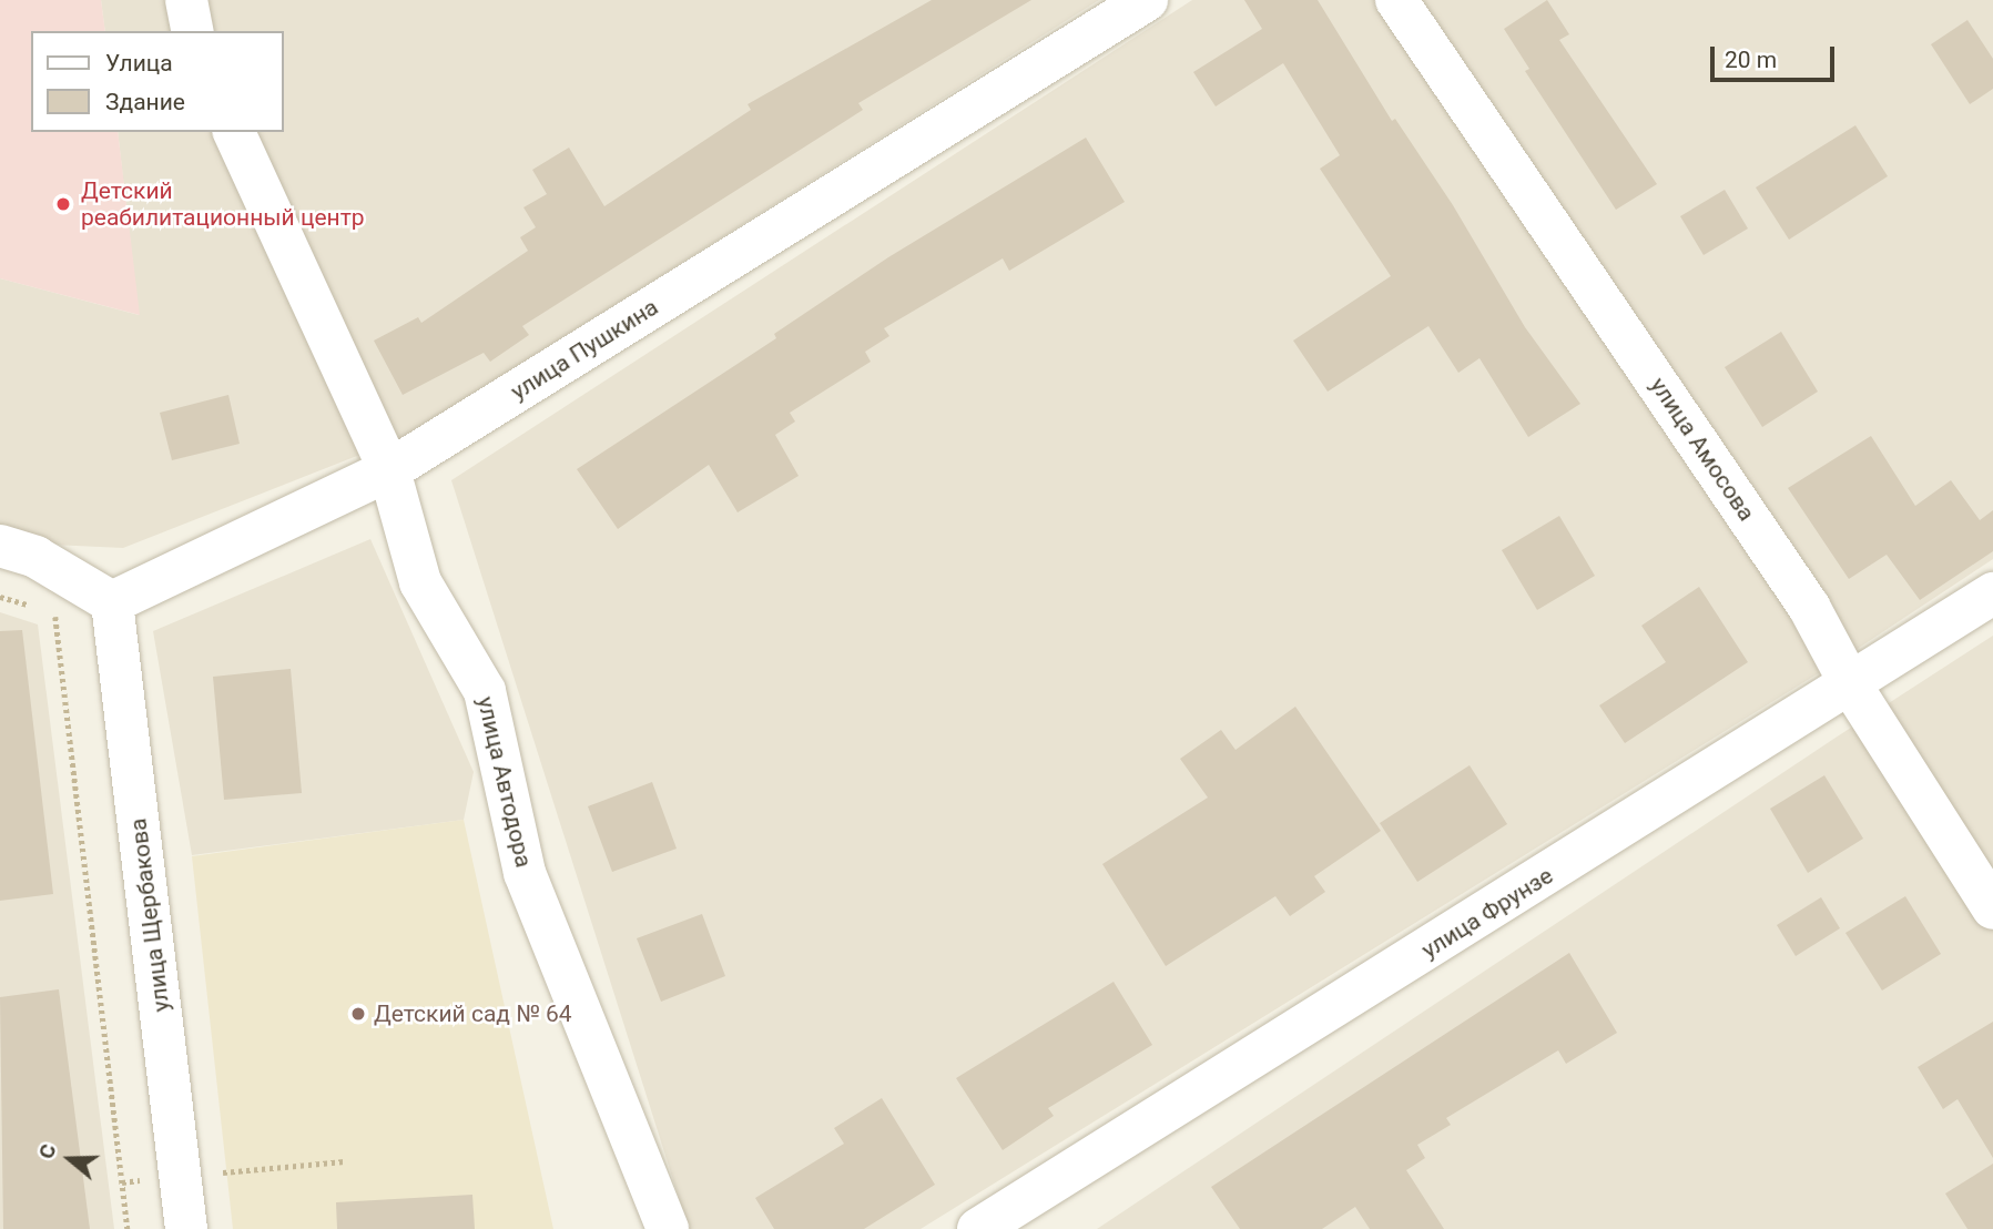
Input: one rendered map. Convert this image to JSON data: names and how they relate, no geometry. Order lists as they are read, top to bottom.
{
  "streets": {
    "street": [
      "улица Пушкина",
      "улица Амосова",
      "улица Автодора",
      "улица Фрунзе",
      "улица Щербакова"
    ]
  },
  "crossings": [
    ["улица Пушкина", "улица Автодора"],
    ["улица Пушкина", "улица Щербакова"],
    ["улица Амосова", "улица Фрунзе"]
  ],
  "places": ["Детский реабилитационный центр", "Детский сад № 64"],
  "legend": ["Улица", "Здание"],
  "scale_bar": "20 m",
  "north": "left"
}
